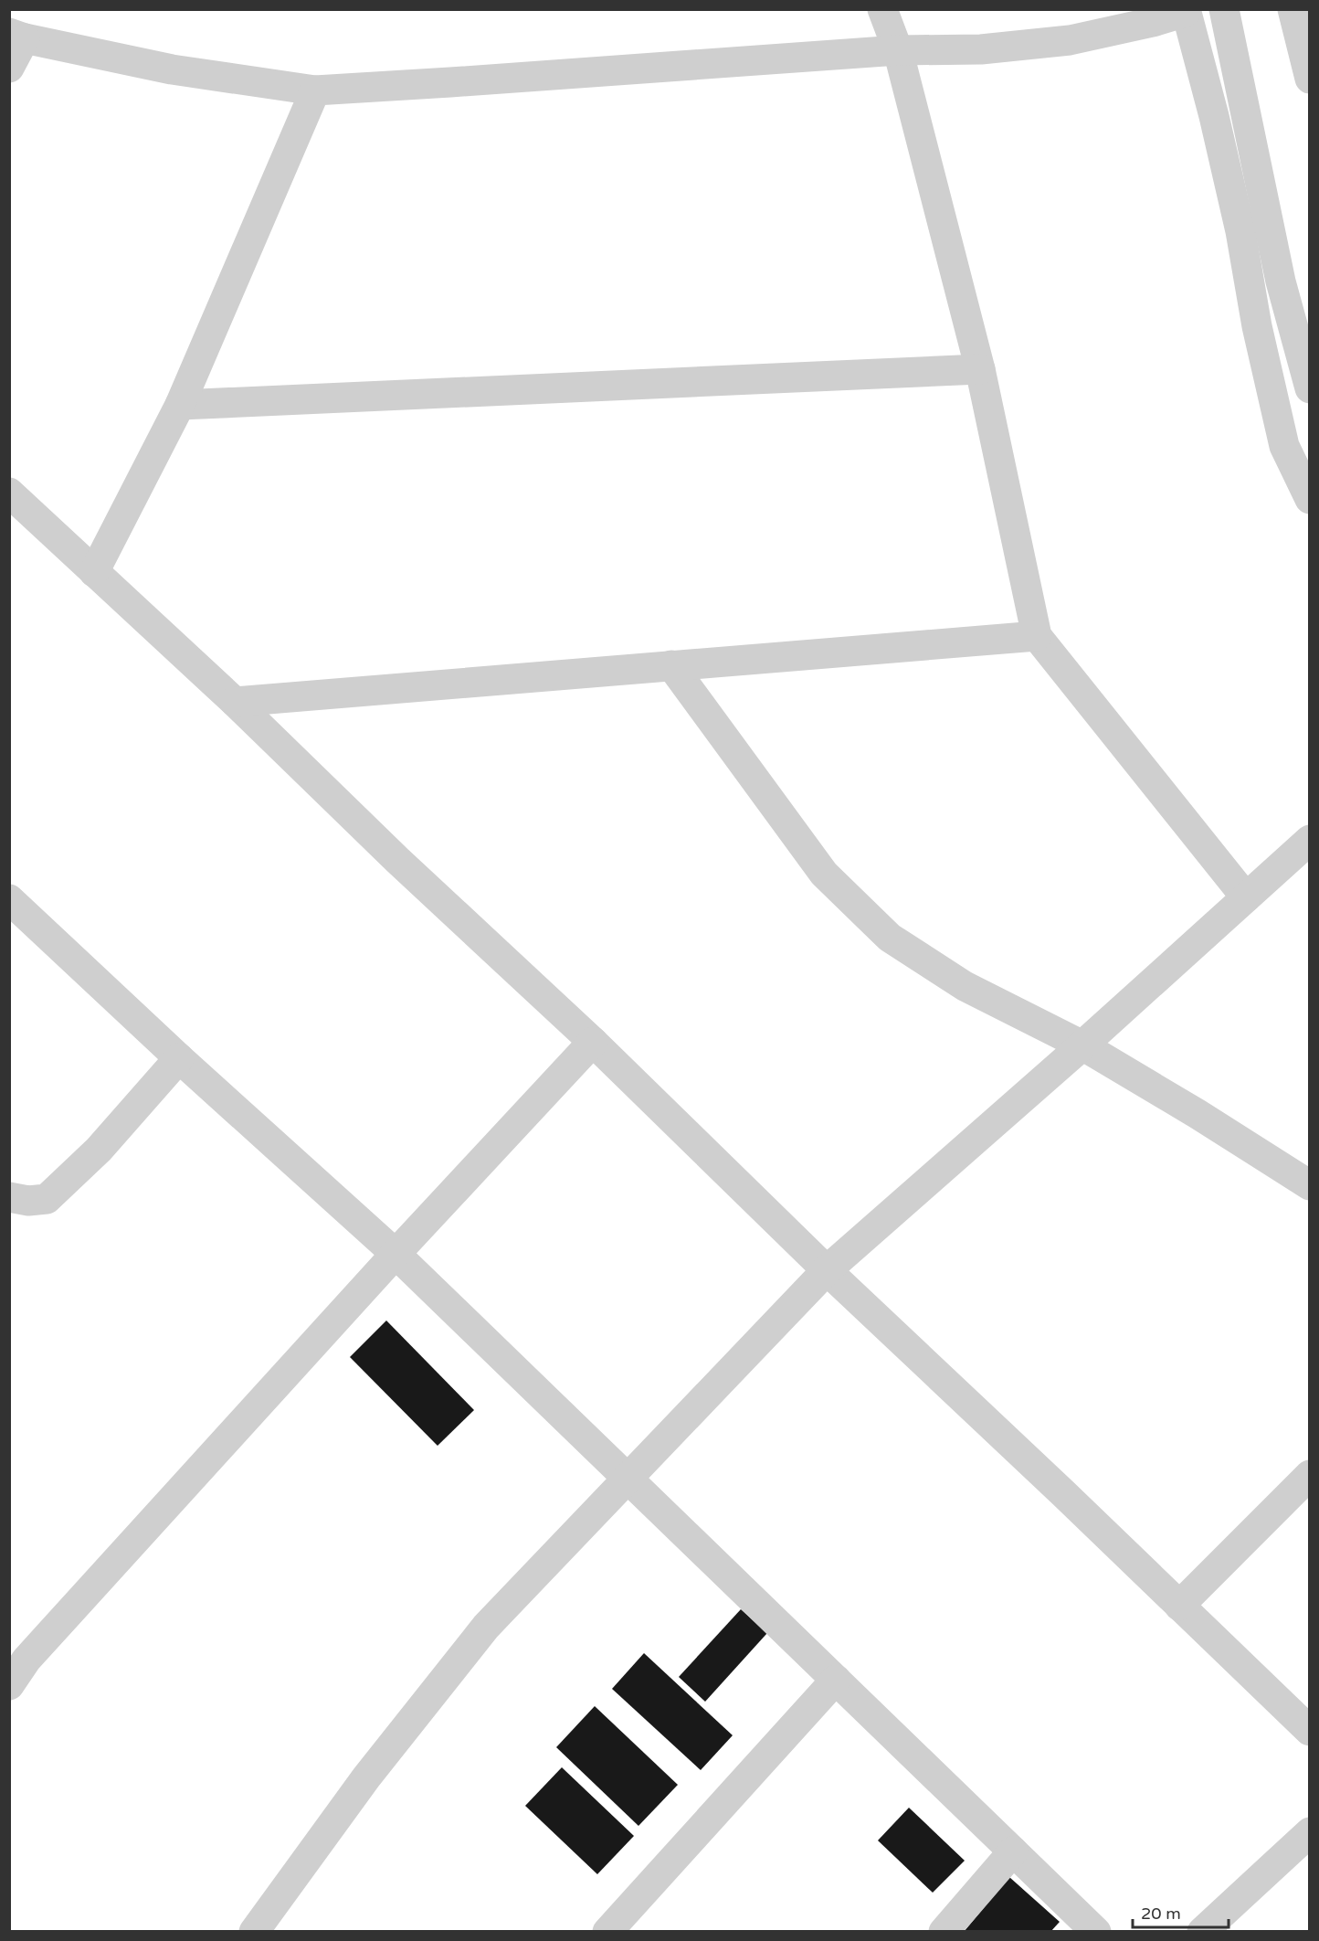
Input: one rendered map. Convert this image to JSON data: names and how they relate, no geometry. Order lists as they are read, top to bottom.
{
  "scale_bar": "20 m"
}
